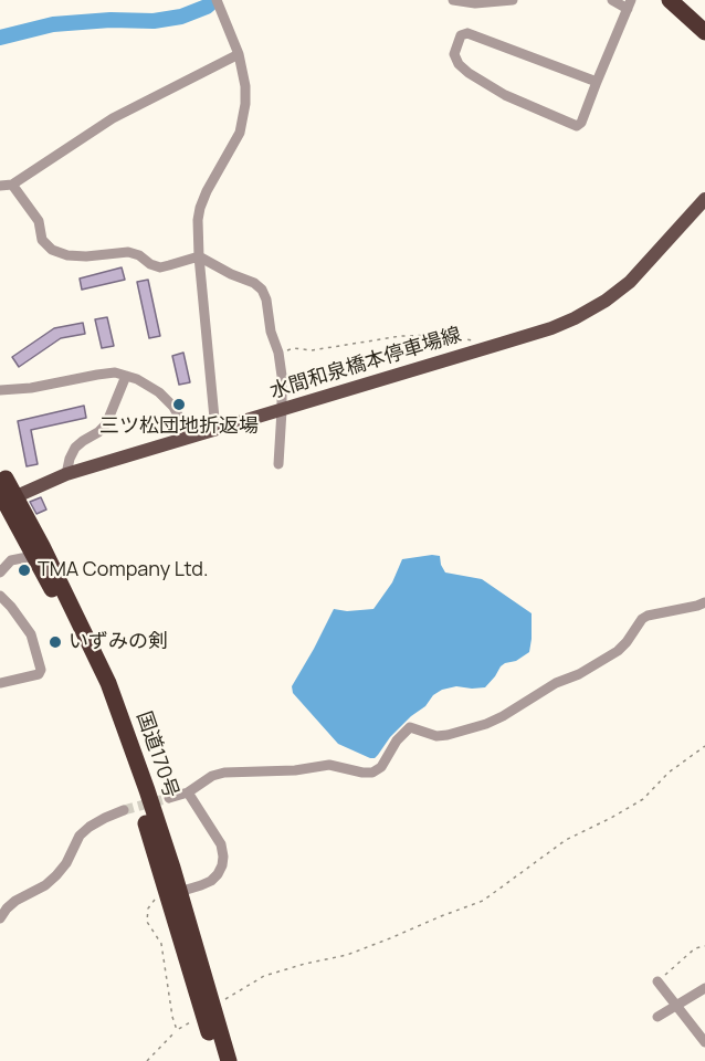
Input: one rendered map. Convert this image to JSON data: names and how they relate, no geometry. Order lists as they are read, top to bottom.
{
  "streets": {
    "highway": ["国道170号"],
    "main road": ["水間和泉橋本停車場線"]
  },
  "crossings": [
    ["水間和泉橋本停車場線", "国道170号"]
  ],
  "places": ["三ツ松団地折返場", "TMA Company Ltd.", "いずみの剣"]
}
